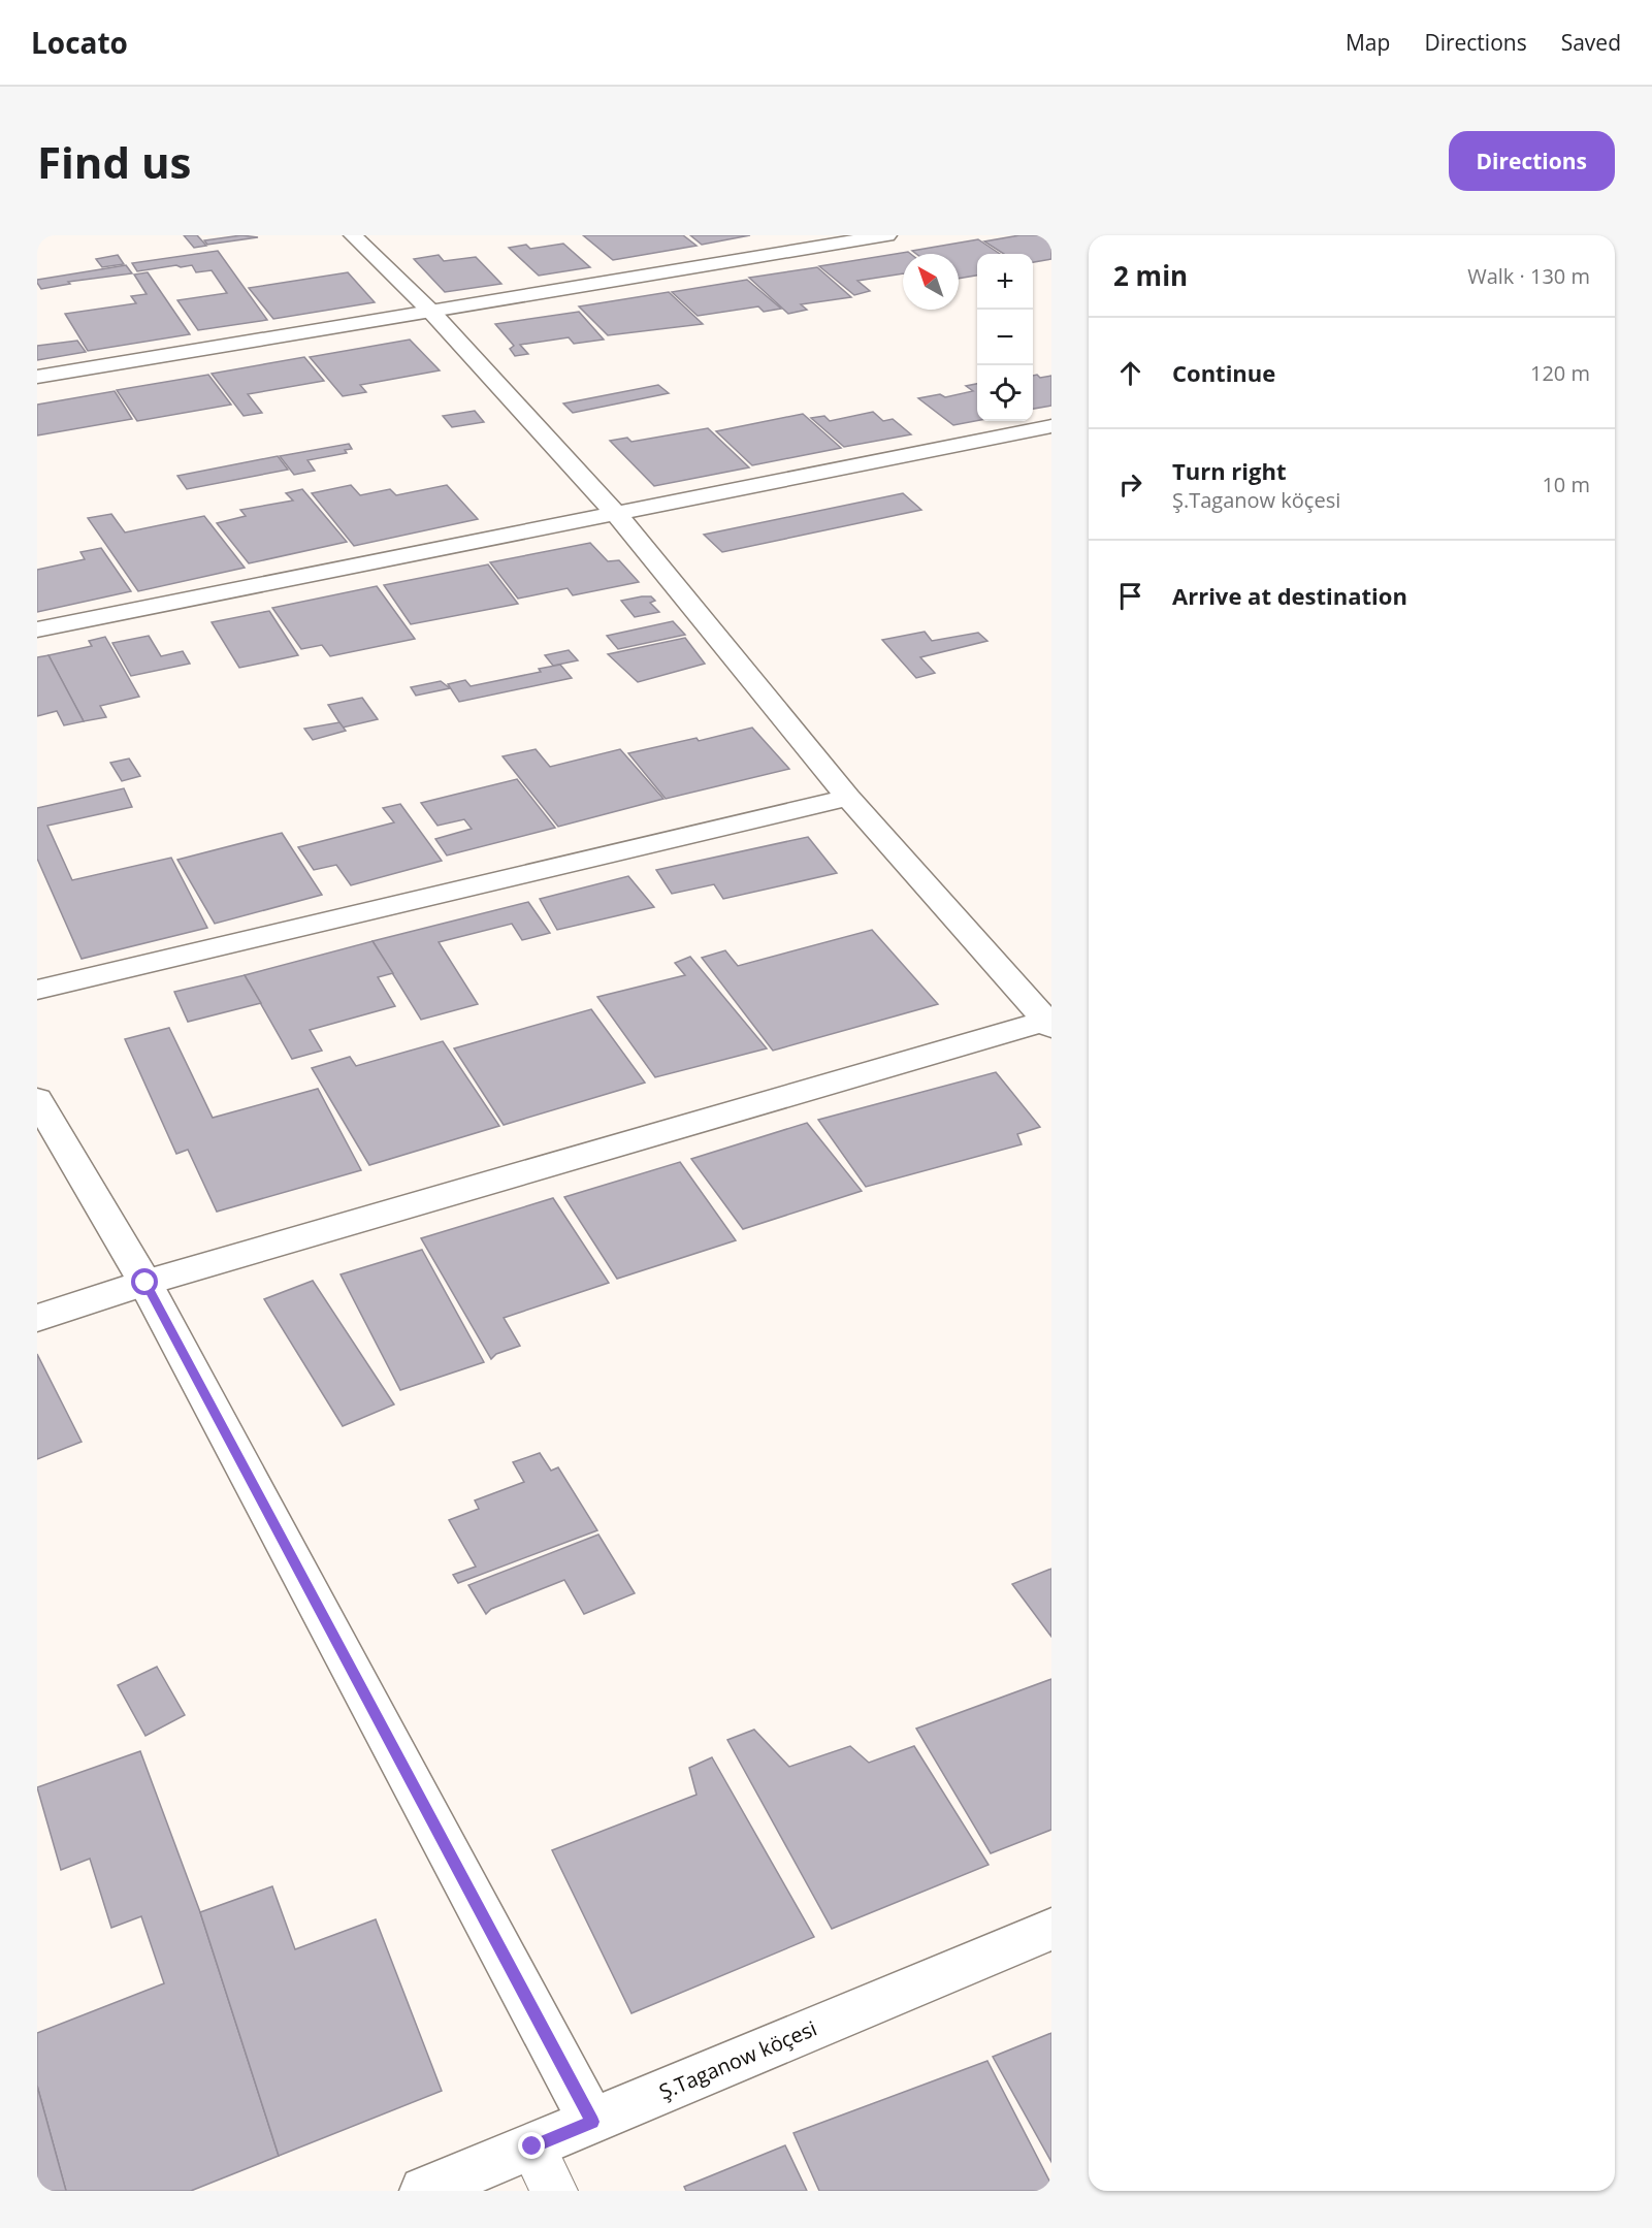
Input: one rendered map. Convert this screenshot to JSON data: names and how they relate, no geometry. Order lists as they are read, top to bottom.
{
  "streets": {
    "street": ["Ş.Taganow köçesi"]
  },
  "north": "top left",
  "page": {
    "header": "Locato",
    "nav": ["Map", "Directions", "Saved"],
    "buttons": "Directions",
    "title": "Find us",
    "heading": ["2 min", "Walk · 130 m"],
    "map_buttons": ["+", "−"],
    "list": [
      ["Continue", "120 m"],
      ["Turn right", "Ş.Taganow köçesi", "10 m"],
      "Arrive at destination"
    ]
  }
}
